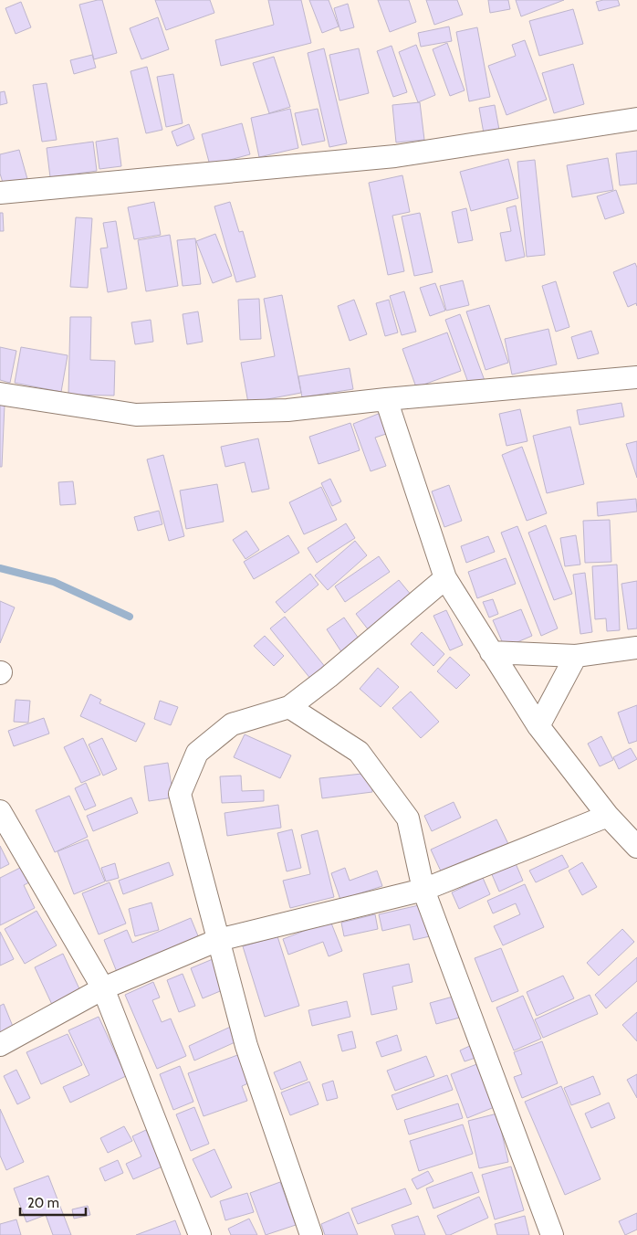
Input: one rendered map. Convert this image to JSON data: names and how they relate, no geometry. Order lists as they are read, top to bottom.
{
  "scale_bar": "20 m"
}
